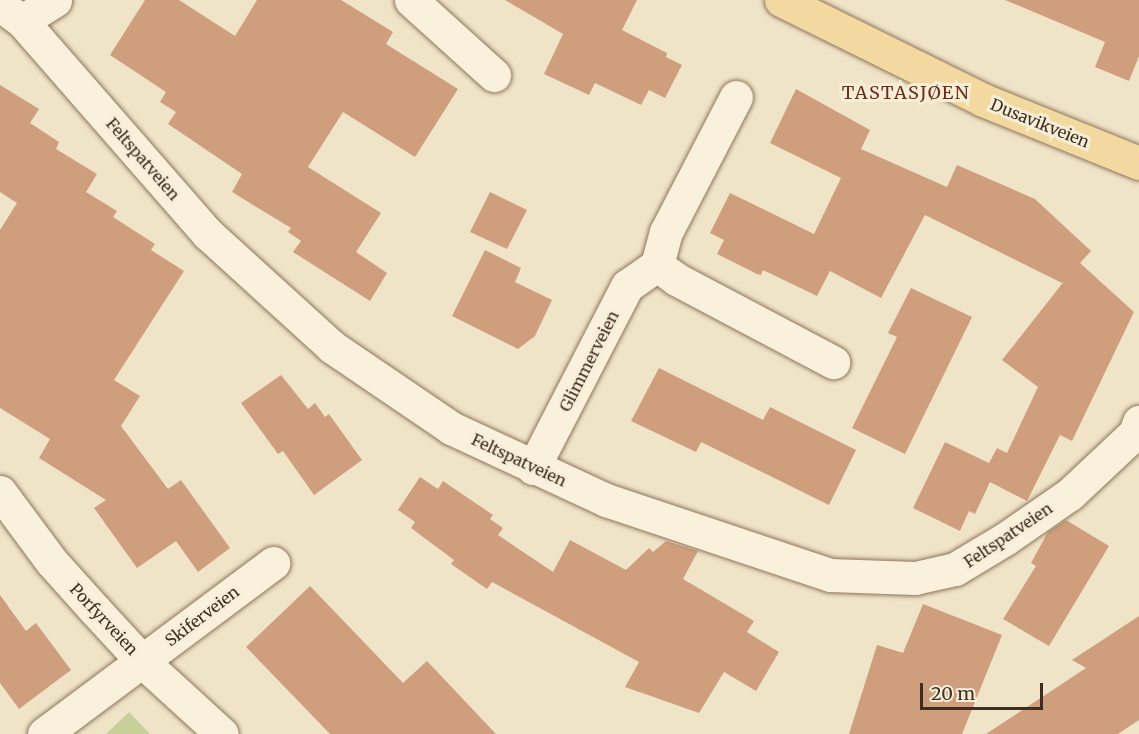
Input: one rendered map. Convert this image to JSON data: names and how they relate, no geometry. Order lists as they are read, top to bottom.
{
  "streets": {
    "main road": ["Dusavikveien"],
    "street": [
      "Feltspatveien",
      "Glimmerveien",
      "Skiferveien",
      "Porfyrveien"
    ]
  },
  "crossings": [
    ["Feltspatveien", "Glimmerveien"],
    ["Skiferveien", "Porfyrveien"]
  ],
  "districts": ["TASTASJØEN"],
  "scale_bar": "20 m"
}
